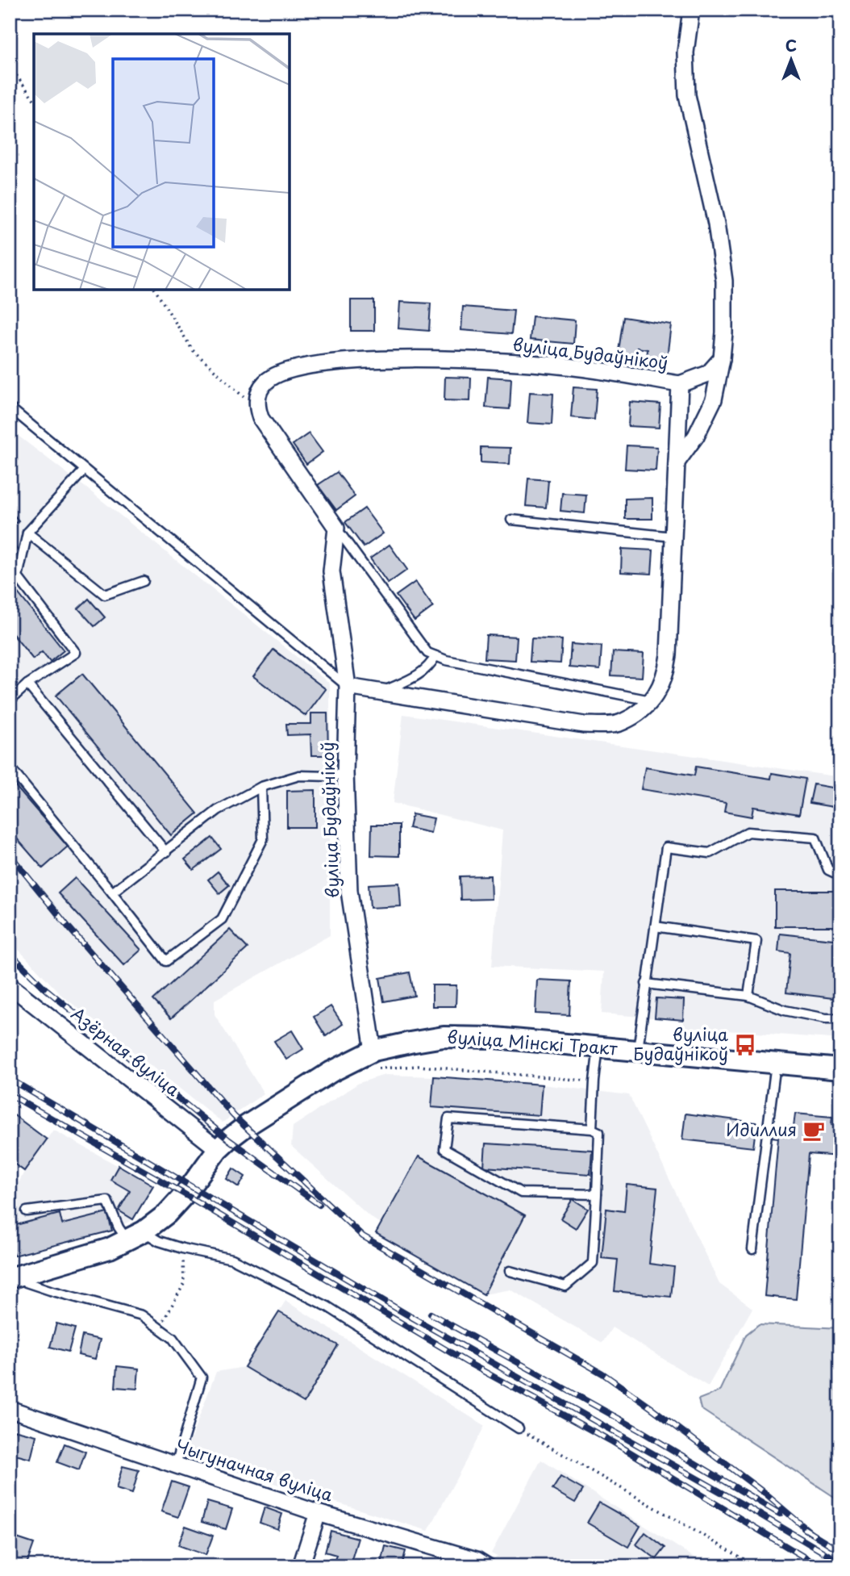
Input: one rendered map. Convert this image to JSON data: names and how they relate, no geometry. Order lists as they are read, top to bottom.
{
  "streets": {
    "street": [
      "вуліца Будаўнікоў",
      "вуліца Мінскі Тракт",
      "Азёрная вуліца",
      "Чыгуначная вуліца"
    ]
  },
  "crossings": [
    ["вуліца Будаўнікоў", "вуліца Мінскі Тракт"],
    ["вуліца Мінскі Тракт", "Азёрная вуліца"]
  ],
  "places": {
    "bus stop": ["вуліца Будаўнікоў"],
    "cafe": ["Идиллия"]
  },
  "north": "top"
}
